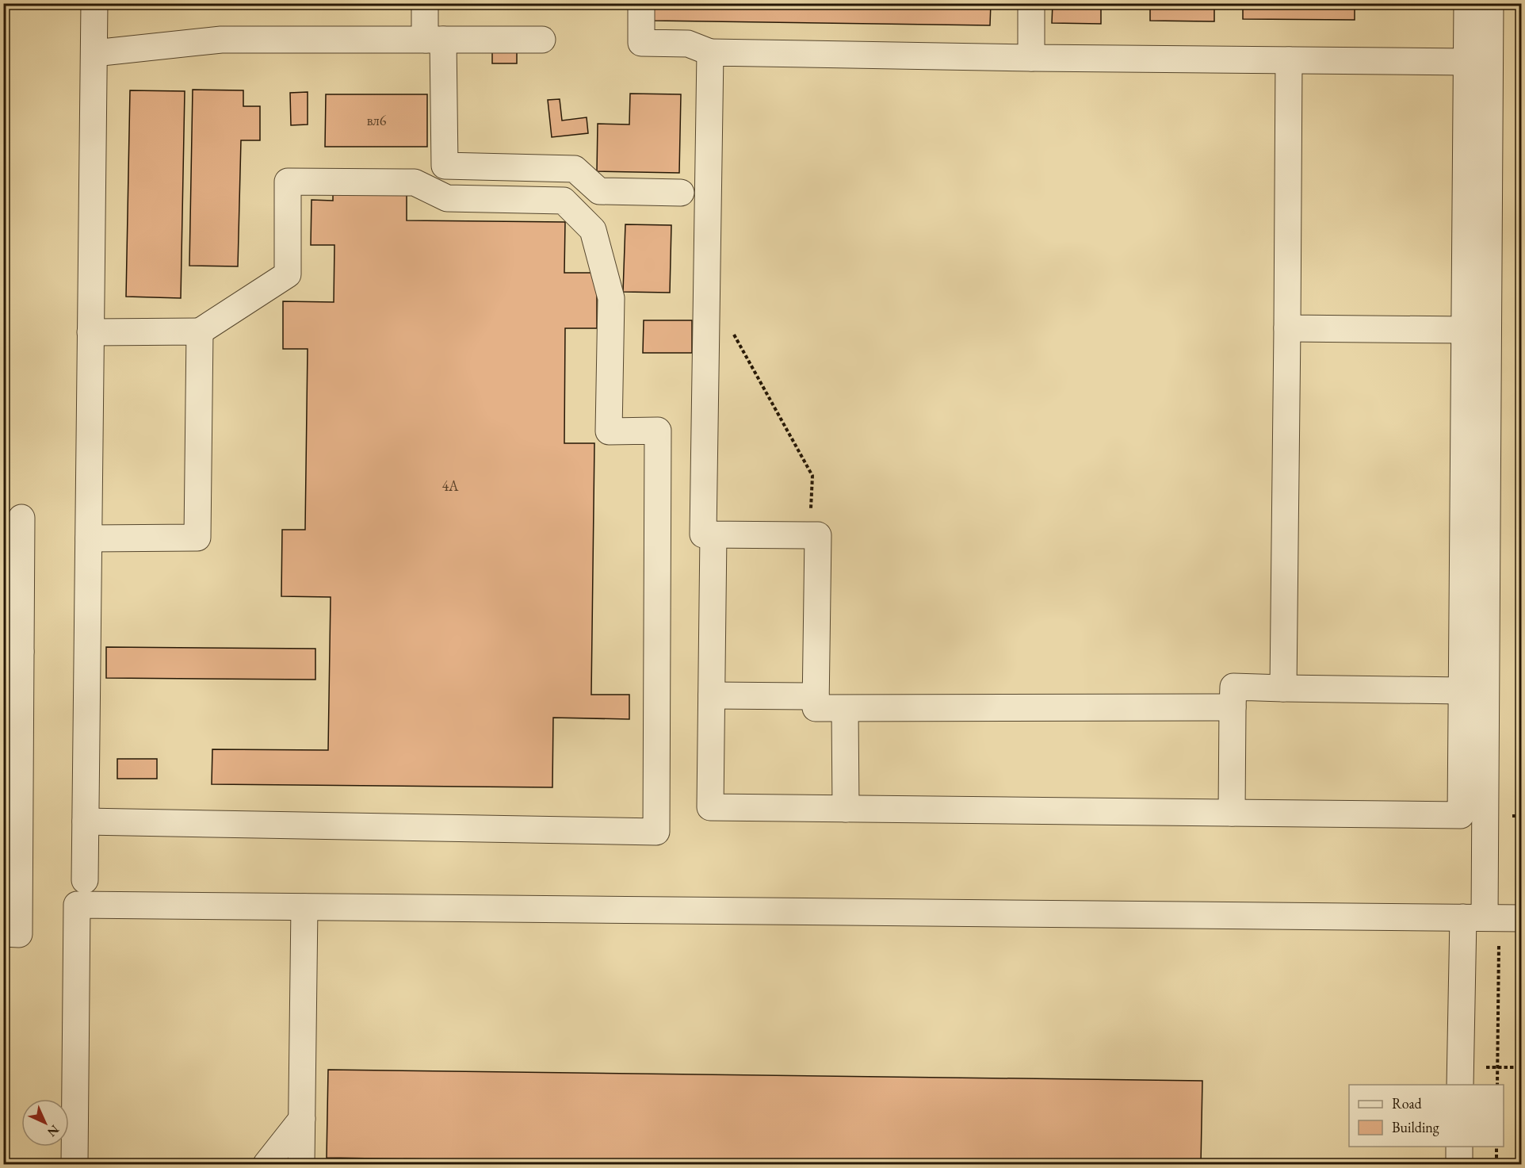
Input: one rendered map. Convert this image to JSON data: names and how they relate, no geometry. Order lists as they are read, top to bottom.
{
  "house_numbers": ["вл6", "4А"],
  "legend": ["Road", "Building"],
  "north": "bottom right"
}
